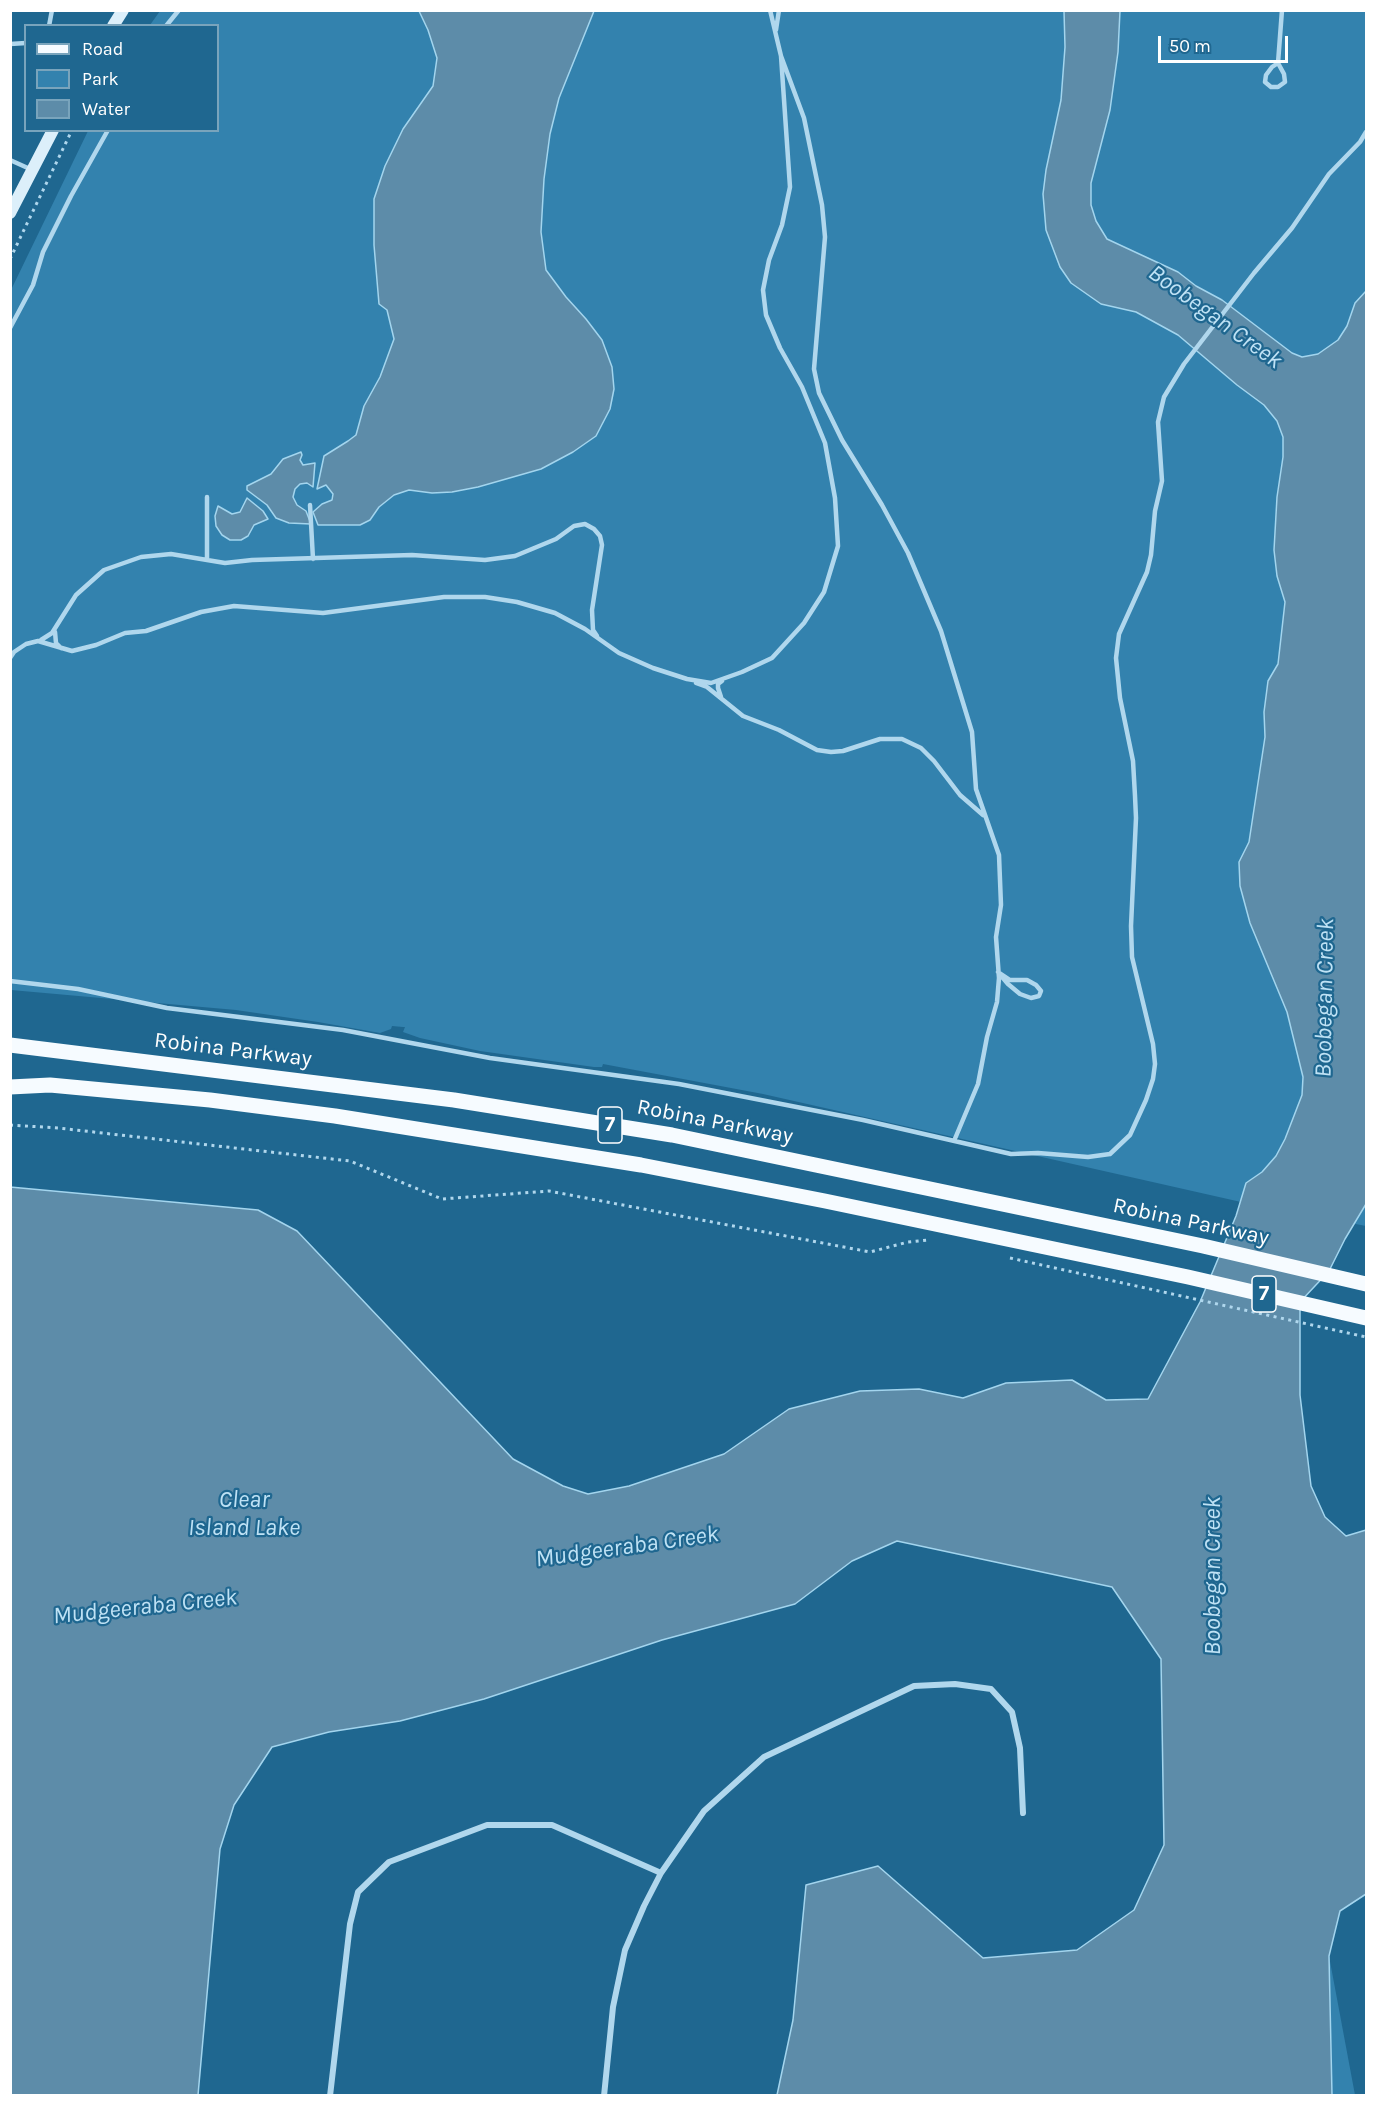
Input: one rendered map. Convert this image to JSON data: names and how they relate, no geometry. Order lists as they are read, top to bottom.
{
  "streets": {
    "main road": ["Robina Parkway", "7"]
  },
  "water": ["Boobegan Creek", "Clear Island Lake", "Mudgeeraba Creek"],
  "legend": ["Road", "Park", "Water"],
  "scale_bar": "50 m"
}
